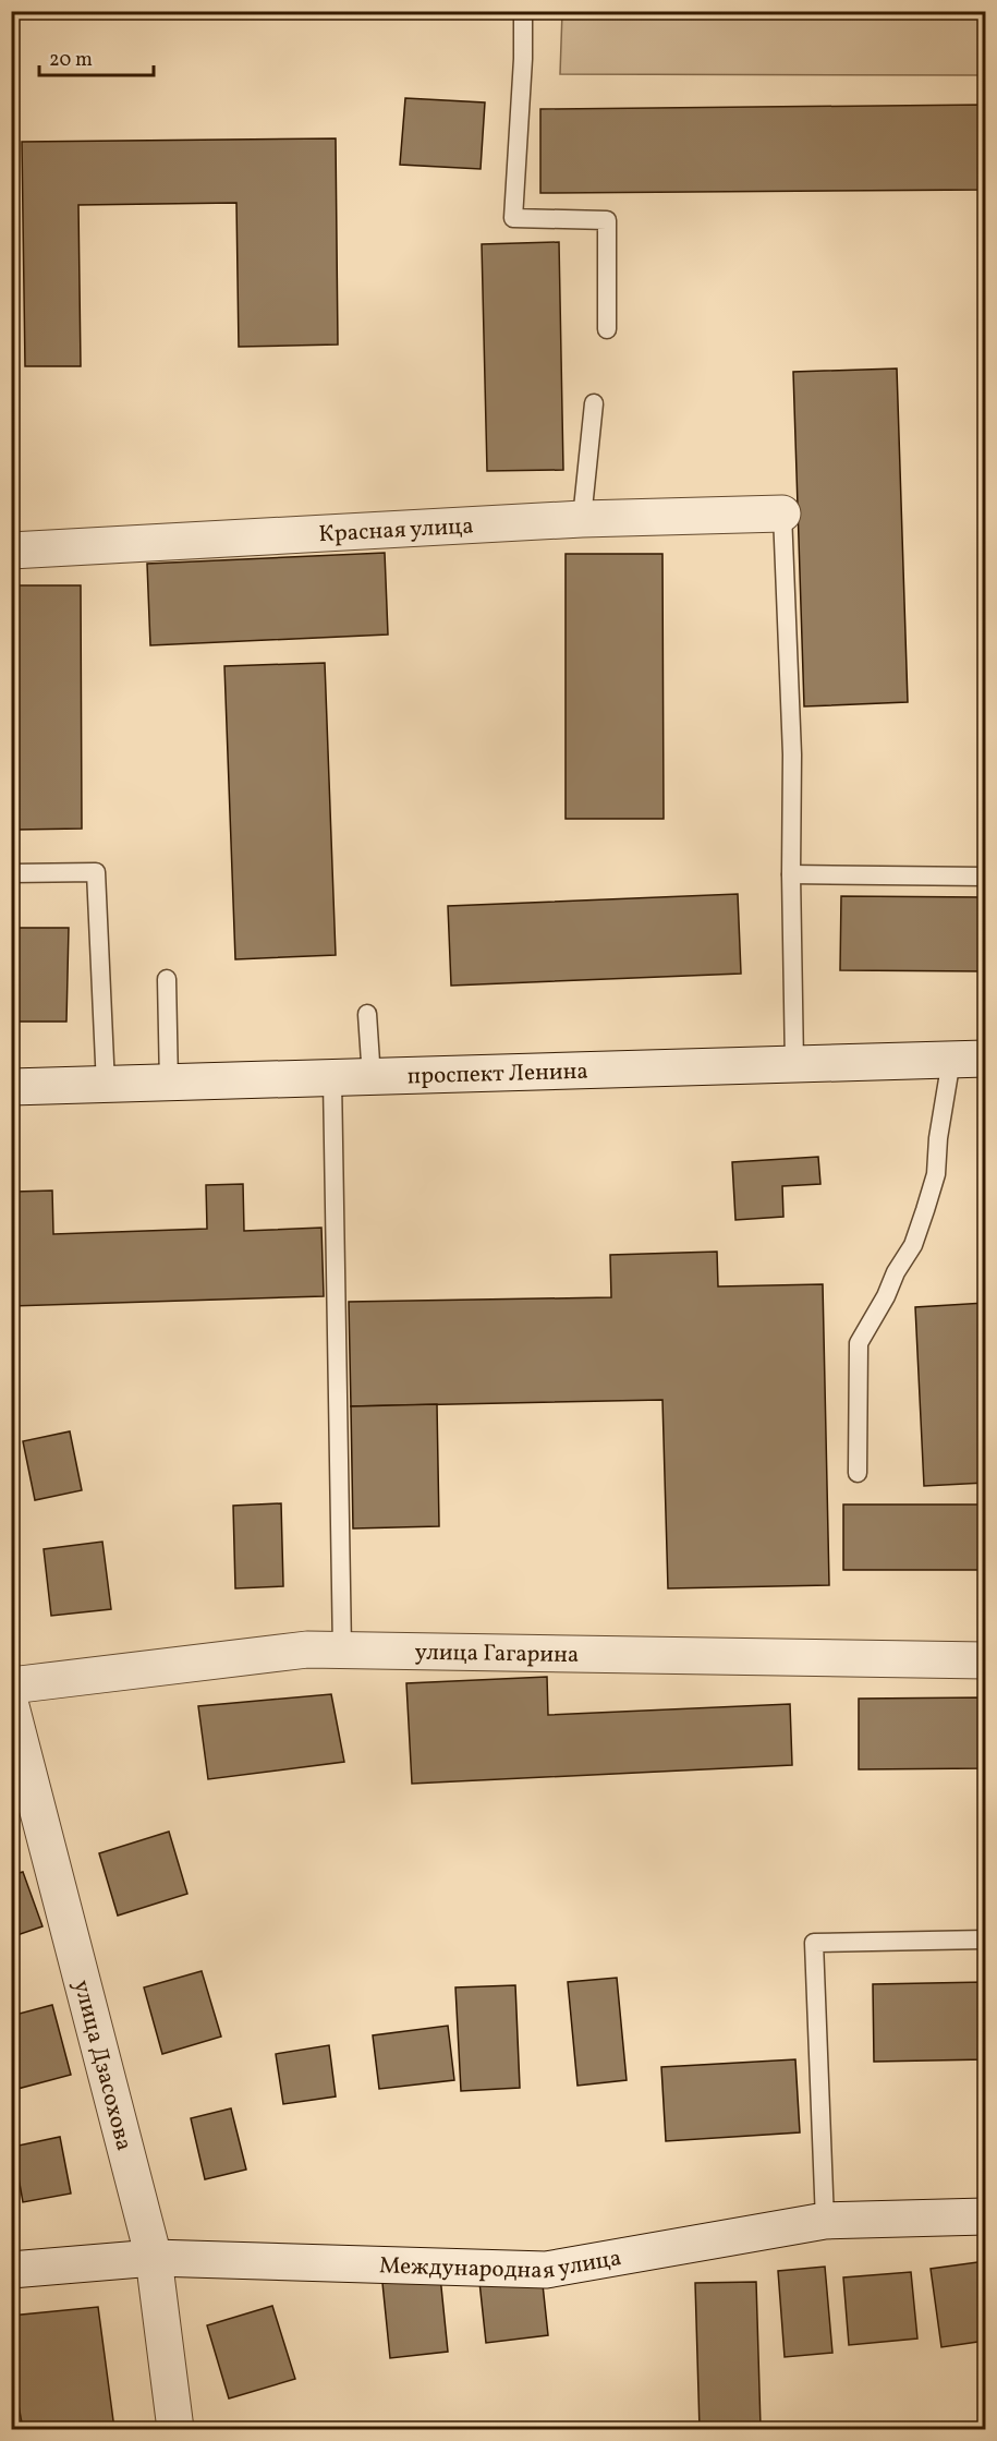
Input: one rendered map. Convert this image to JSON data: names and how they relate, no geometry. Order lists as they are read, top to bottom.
{
  "streets": {
    "street": [
      "Красная улица",
      "проспект Ленина",
      "улица Гагарина",
      "улица Дзасохова",
      "Международная улица"
    ]
  },
  "crossings": [
    ["улица Дзасохова", "Международная улица"]
  ],
  "scale_bar": "20 m"
}
